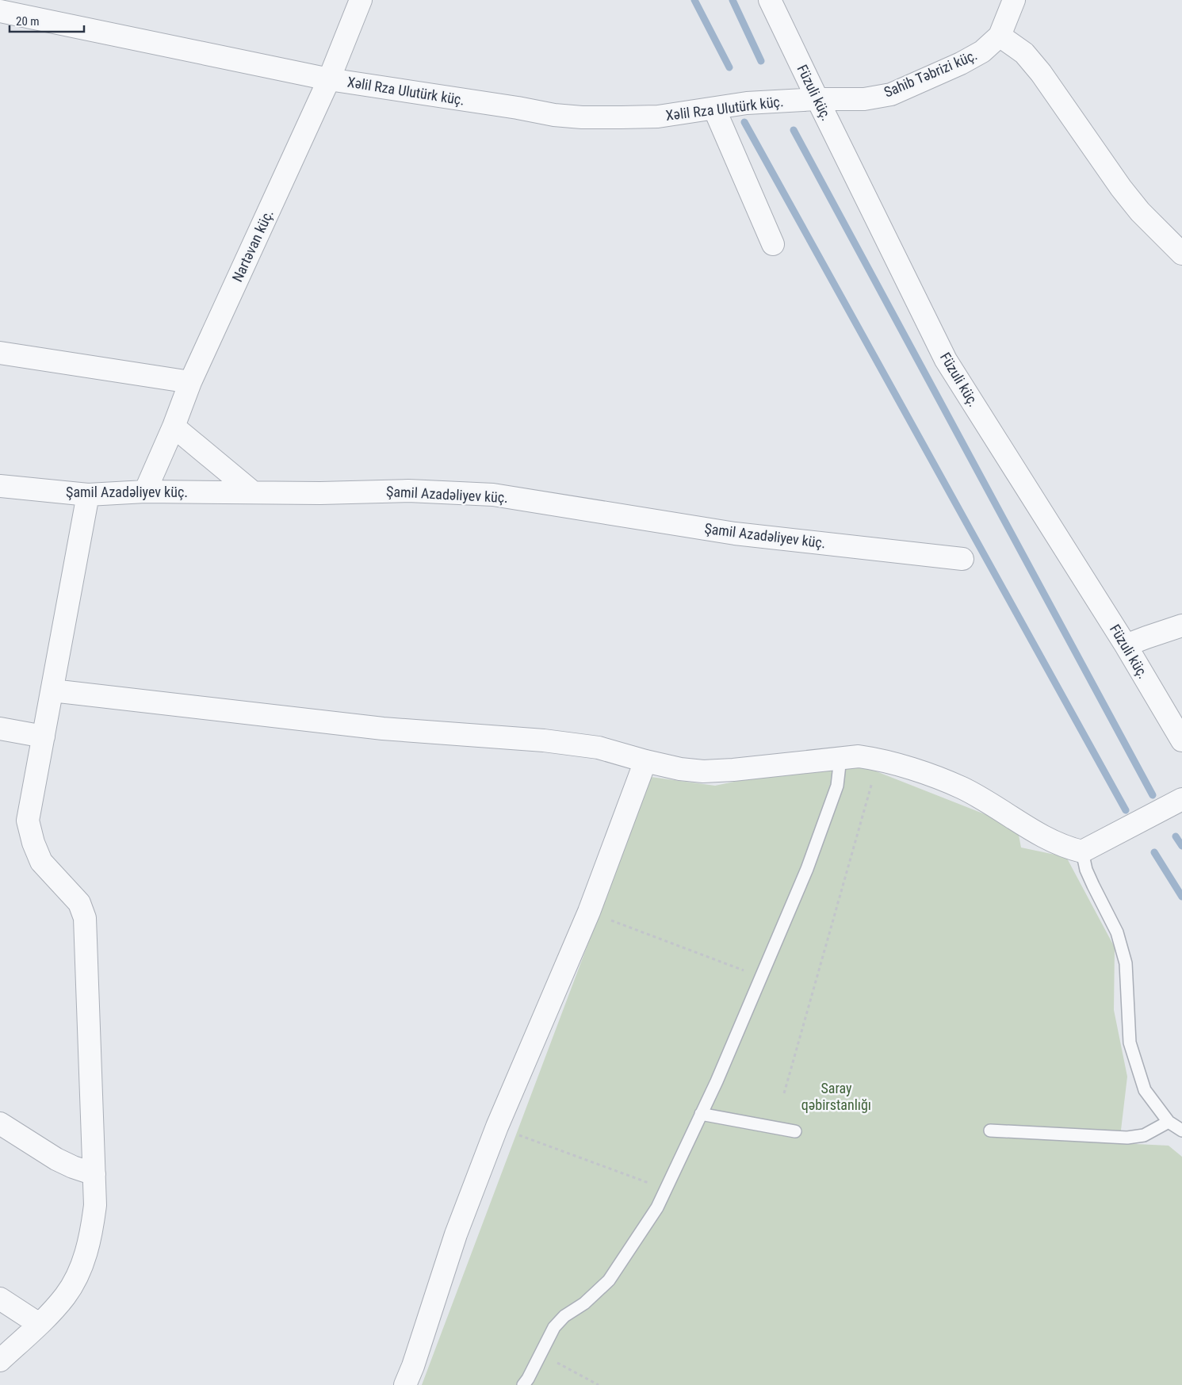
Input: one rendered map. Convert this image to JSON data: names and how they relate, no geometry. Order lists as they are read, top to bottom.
{
  "streets": {
    "street": [
      "Sahib Təbrizi küç.",
      "Xəlil Rza Ulutürk küç.",
      "Füzuli küç.",
      "Nartəvan küç.",
      "Şamil Azadəliyev küç."
    ]
  },
  "crossings": [
    ["Sahib Təbrizi küç.", "Xəlil Rza Ulutürk küç."],
    ["Sahib Təbrizi küç.", "Füzuli küç."],
    ["Xəlil Rza Ulutürk küç.", "Füzuli küç."],
    ["Xəlil Rza Ulutürk küç.", "Nartəvan küç."],
    ["Nartəvan küç.", "Şamil Azadəliyev küç."]
  ],
  "parks": ["Saray qəbirstanlığı"],
  "scale_bar": "20 m"
}
